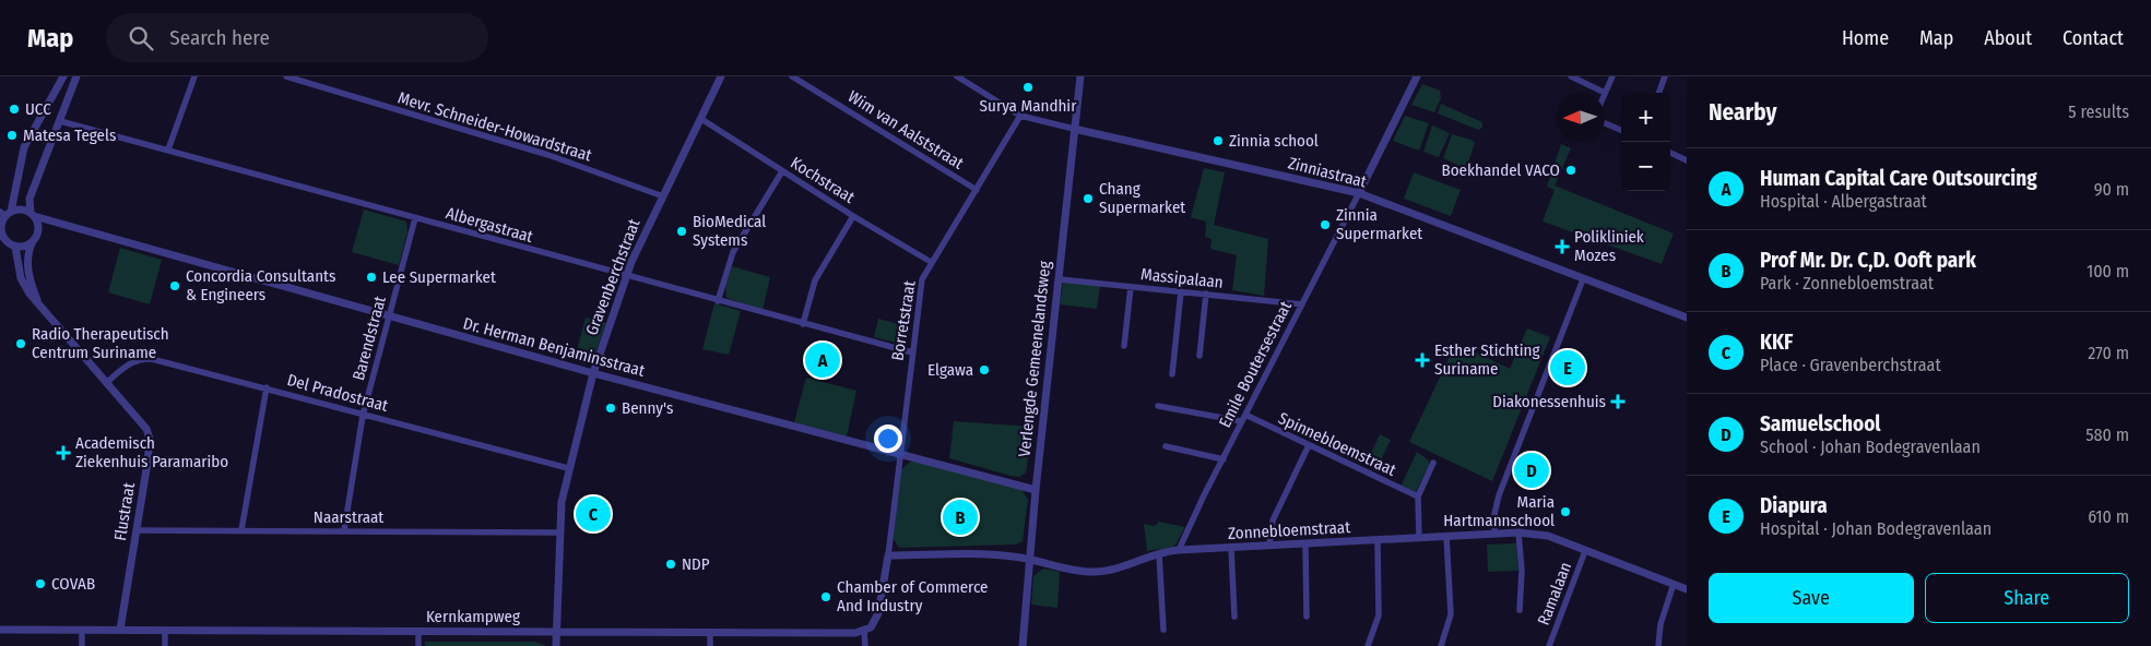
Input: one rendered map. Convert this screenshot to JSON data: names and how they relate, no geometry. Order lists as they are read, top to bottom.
{
  "streets": {
    "street": [
      "Mevr. Schneider-Howardstraat",
      "Wim van Aalststraat",
      "Zinniastraat",
      "Kochstraat",
      "Albergastraat",
      "Gravenberchstraat",
      "Massipalaan",
      "Borretstraat",
      "Barendstraat",
      "Dr. Herman Benjaminsstraat",
      "Verlengde Gemeenelandsweg",
      "Emile Boutersestraat",
      "Del Pradostraat",
      "Spinnebloemstraat",
      "Flustraat",
      "Naarstraat",
      "Zonnebloemstraat",
      "Ramalaan",
      "Kernkampweg"
    ]
  },
  "crossings": [
    ["Mevr. Schneider-Howardstraat", "Gravenberchstraat"],
    ["Wim van Aalststraat", "Borretstraat"],
    ["Zinniastraat", "Borretstraat"],
    ["Zinniastraat", "Verlengde Gemeenelandsweg"],
    ["Zinniastraat", "Emile Boutersestraat"],
    ["Kochstraat", "Gravenberchstraat"],
    ["Kochstraat", "Borretstraat"],
    ["Albergastraat", "Gravenberchstraat"],
    ["Albergastraat", "Borretstraat"],
    ["Albergastraat", "Barendstraat"],
    ["Gravenberchstraat", "Dr. Herman Benjaminsstraat"],
    ["Gravenberchstraat", "Del Pradostraat"],
    ["Gravenberchstraat", "Naarstraat"],
    ["Gravenberchstraat", "Kernkampweg"],
    ["Massipalaan", "Verlengde Gemeenelandsweg"],
    ["Massipalaan", "Emile Boutersestraat"],
    ["Borretstraat", "Dr. Herman Benjaminsstraat"],
    ["Borretstraat", "Zonnebloemstraat"],
    ["Barendstraat", "Dr. Herman Benjaminsstraat"],
    ["Barendstraat", "Del Pradostraat"],
    ["Barendstraat", "Naarstraat"],
    ["Dr. Herman Benjaminsstraat", "Verlengde Gemeenelandsweg"],
    ["Dr. Herman Benjaminsstraat", "Flustraat"],
    ["Verlengde Gemeenelandsweg", "Zonnebloemstraat"],
    ["Emile Boutersestraat", "Spinnebloemstraat"],
    ["Emile Boutersestraat", "Zonnebloemstraat"],
    ["Del Pradostraat", "Flustraat"],
    ["Flustraat", "Naarstraat"],
    ["Flustraat", "Kernkampweg"],
    ["Zonnebloemstraat", "Ramalaan"]
  ],
  "places": {
    "other": [
      "Surya Mandhir",
      "UCC",
      "Matesa Tegels",
      "Zinnia school",
      "Boekhandel VACO",
      "Chang Supermarket",
      "Zinnia Supermarket",
      "BioMedical Systems",
      "Lee Supermarket",
      "Concordia Consultants & Engineers",
      "Radio Therapeutisch Centrum Suriname",
      "Elgawa",
      "Benny's",
      "Maria Hartmannschool",
      "NDP",
      "COVAB",
      "Chamber of Commerce And Industry"
    ],
    "health": [
      "Polikliniek Mozes",
      "Esther Stichting Suriname",
      "Diakonessenhuis",
      "Academisch Ziekenhuis Paramaribo"
    ]
  },
  "north": "left",
  "page": {
    "header": "Map",
    "search": "Search here",
    "nav": [
      "Home",
      "Map",
      "About",
      "Contact"
    ],
    "heading": ["Nearby", "5 results"],
    "map_buttons": ["+", "−"],
    "list": [
      {
        "mark": "A",
        "name": "Human Capital Care Outsourcing",
        "note": "Hospital · Albergastraat",
        "value": "90 m"
      },
      {
        "mark": "B",
        "name": "Prof Mr. Dr. C,D. Ooft park",
        "note": "Park · Zonnebloemstraat",
        "value": "100 m"
      },
      {
        "mark": "C",
        "name": "KKF",
        "note": "Place · Gravenberchstraat",
        "value": "270 m"
      },
      {
        "mark": "D",
        "name": "Samuelschool",
        "note": "School · Johan Bodegravenlaan",
        "value": "580 m"
      },
      {
        "mark": "E",
        "name": "Diapura",
        "note": "Hospital · Johan Bodegravenlaan",
        "value": "610 m"
      }
    ],
    "pins": [
      "A",
      "E",
      "D",
      "C",
      "B"
    ],
    "buttons": ["Save", "Share"]
  }
}
